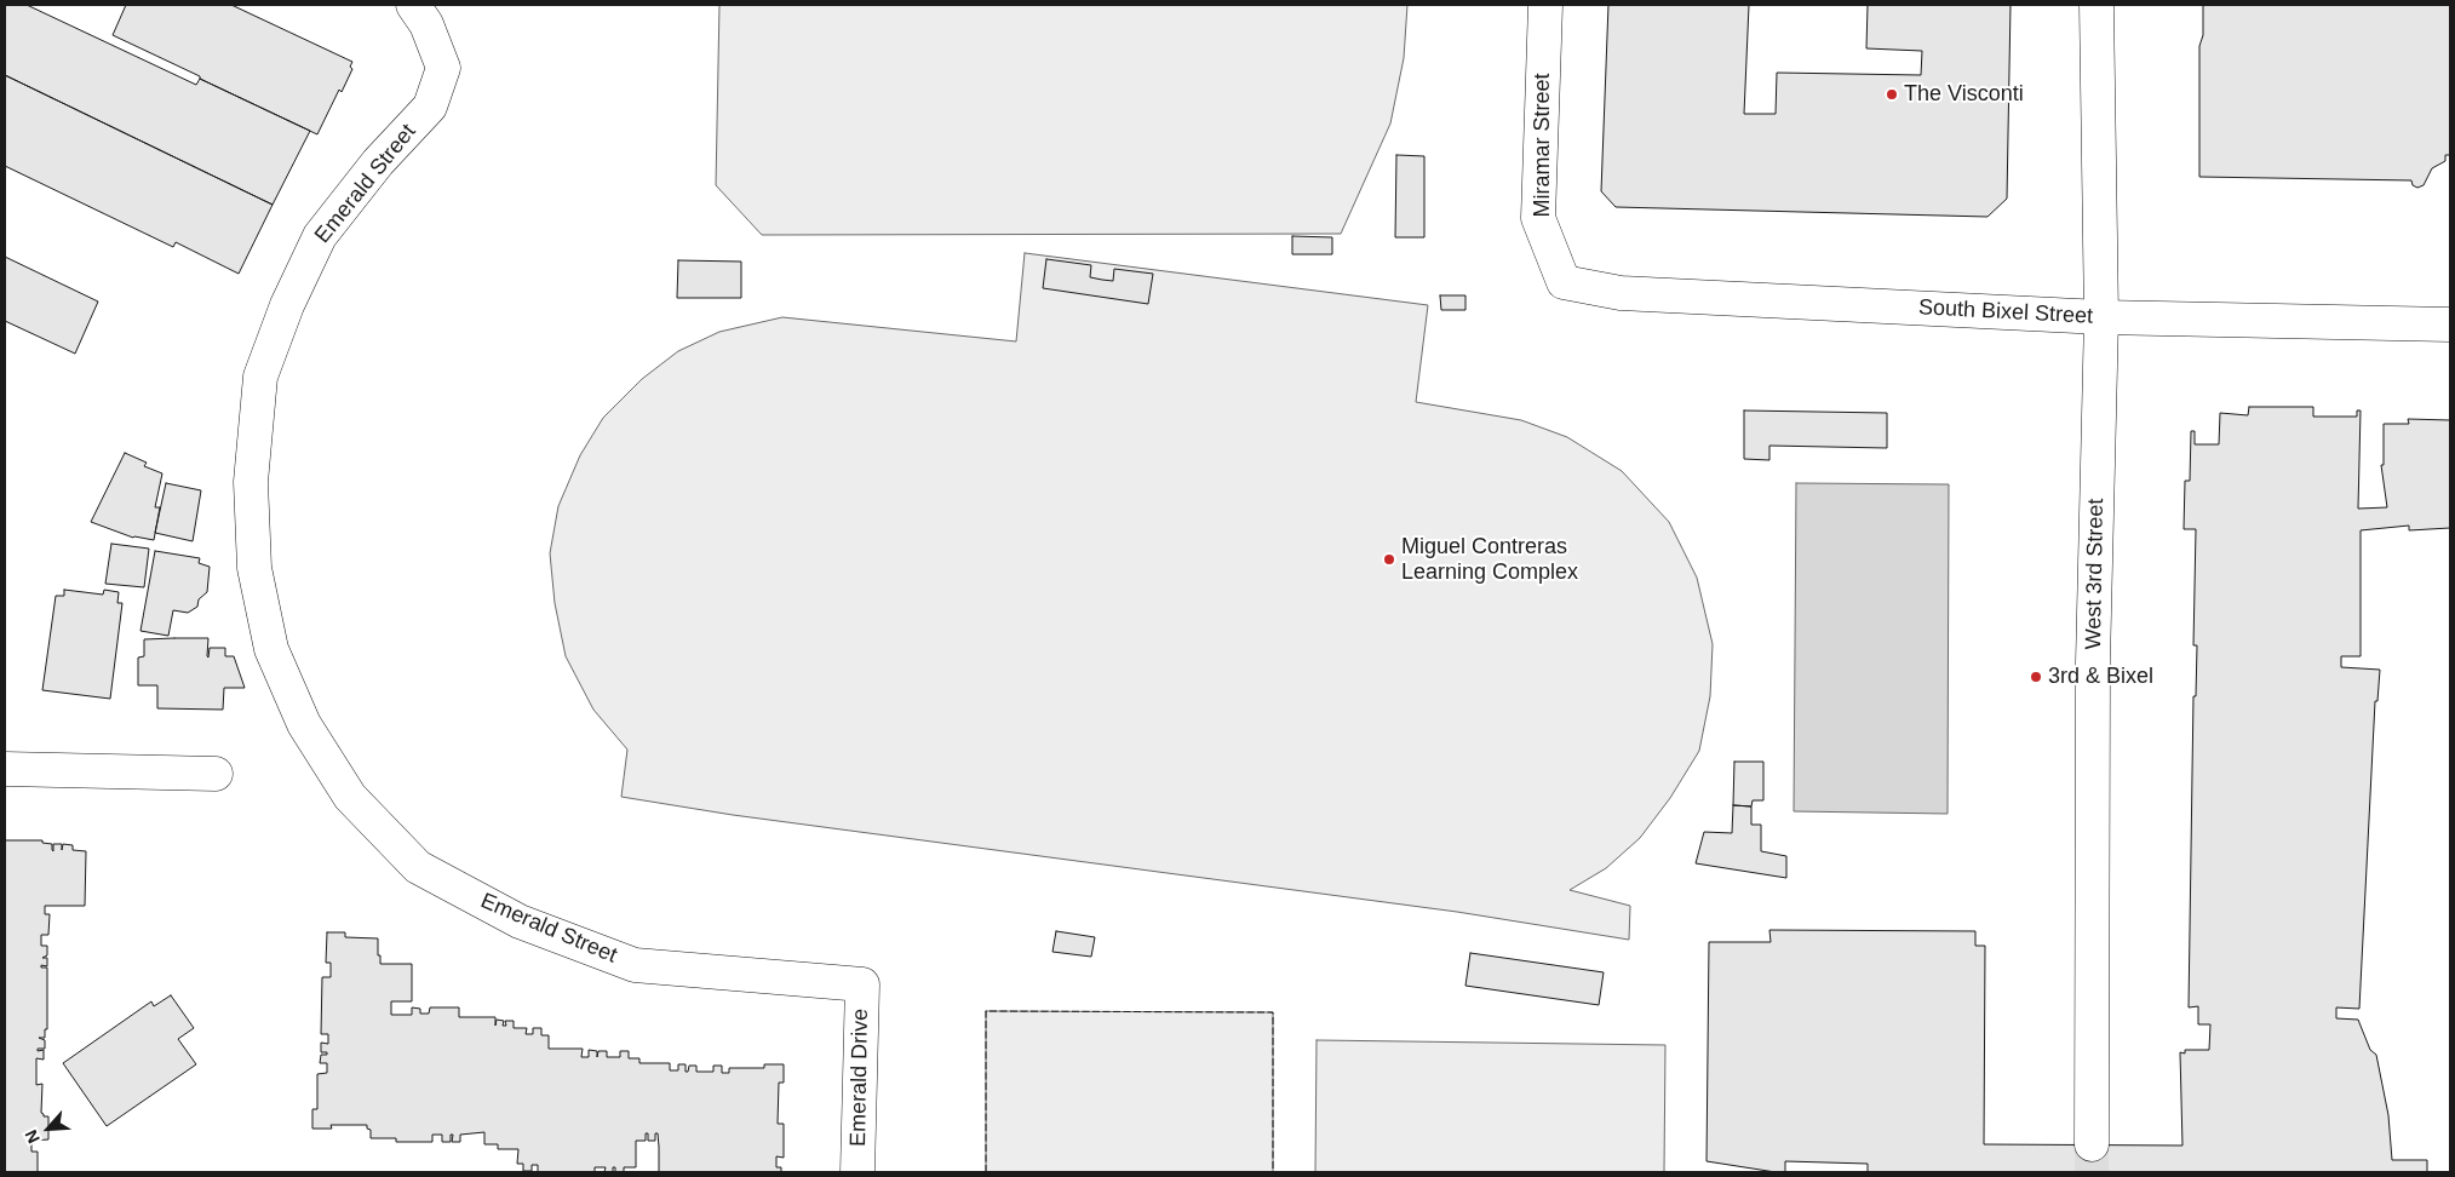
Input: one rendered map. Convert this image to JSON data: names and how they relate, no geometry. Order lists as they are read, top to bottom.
{
  "streets": {
    "street": [
      "Miramar Street",
      "Emerald Street",
      "South Bixel Street",
      "West 3rd Street",
      "Emerald Drive"
    ]
  },
  "crossings": [
    ["Miramar Street", "South Bixel Street"],
    ["Emerald Street", "Emerald Drive"],
    ["South Bixel Street", "West 3rd Street"]
  ],
  "places": ["The Visconti", "Miguel Contreras Learning Complex", "3rd & Bixel"],
  "north": "bottom left"
}
